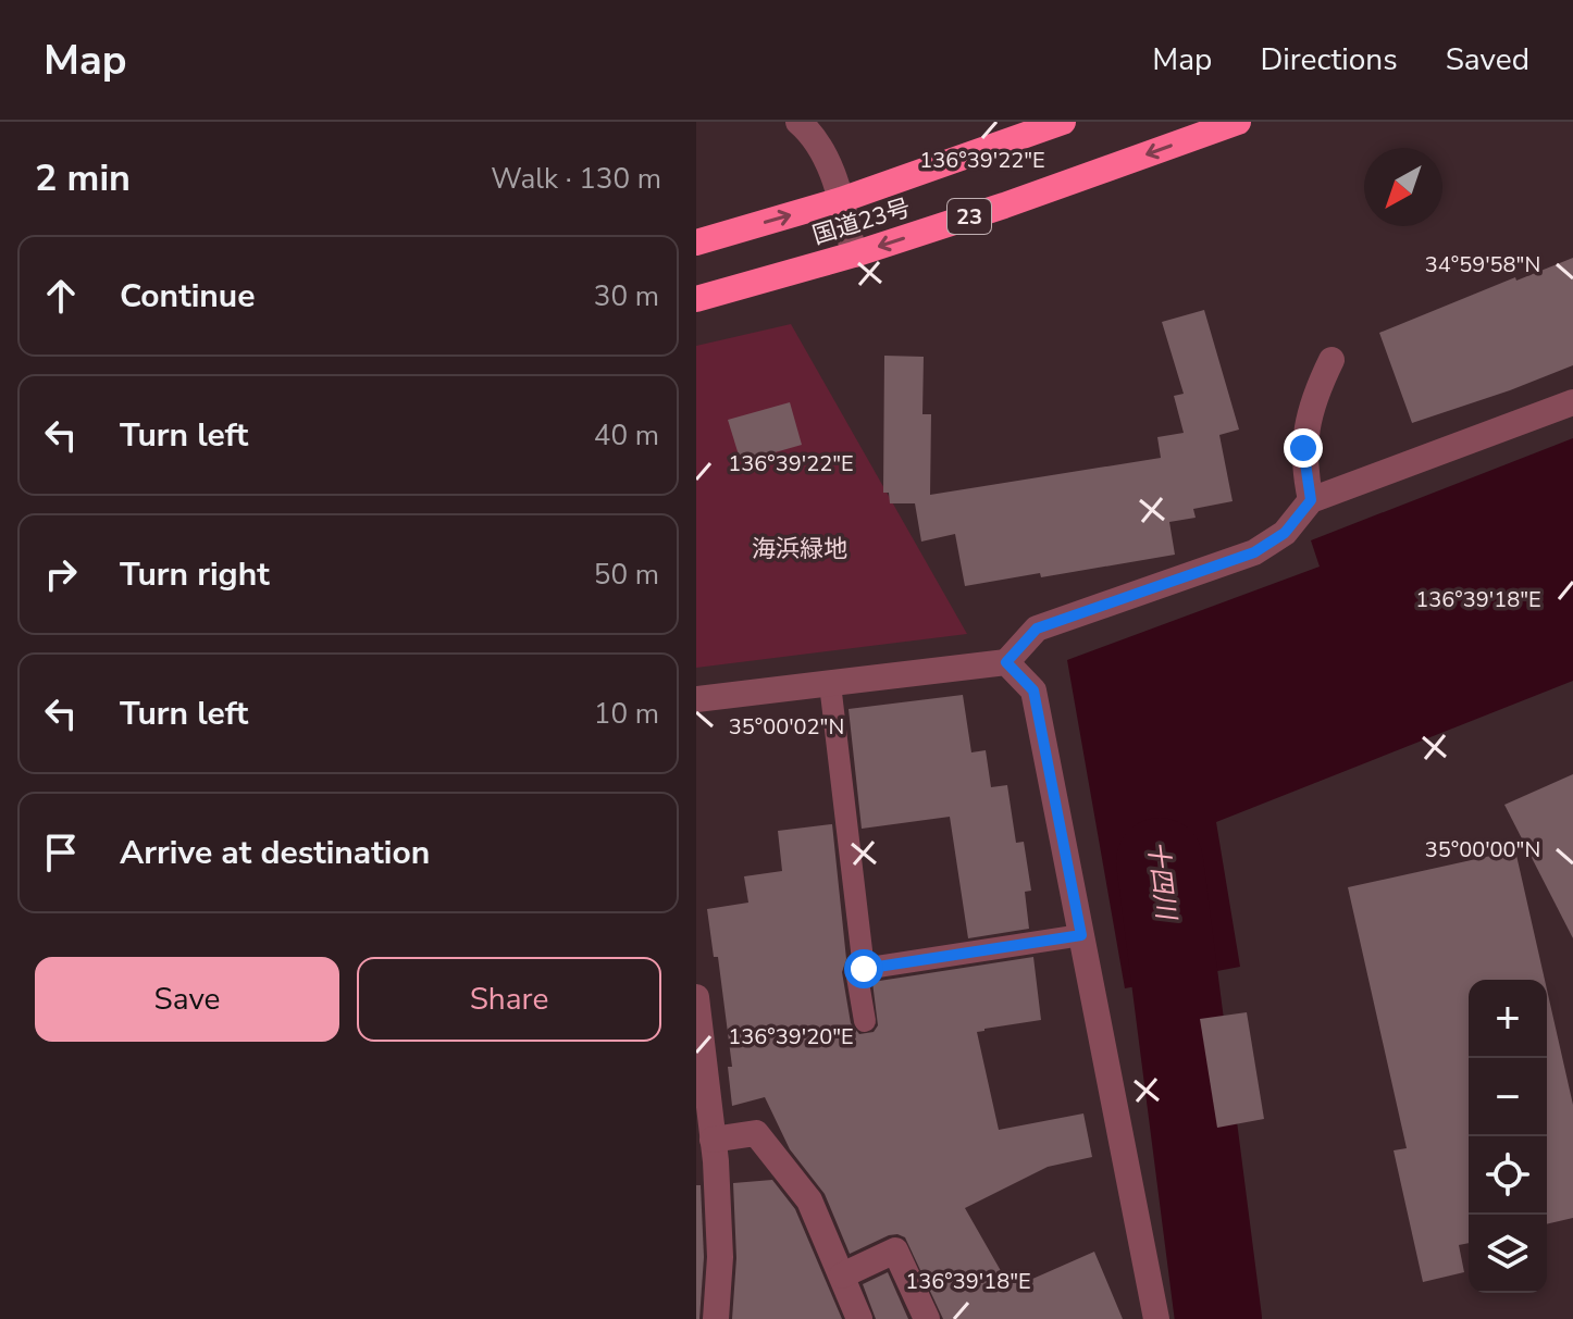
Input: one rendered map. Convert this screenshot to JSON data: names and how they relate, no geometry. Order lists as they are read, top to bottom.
{
  "streets": {
    "highway": ["23", "国道23号"]
  },
  "water": ["十四川"],
  "parks": ["海浜緑地"],
  "north": "bottom left",
  "page": {
    "header": "Map",
    "nav": ["Map", "Directions", "Saved"],
    "heading": ["2 min", "Walk · 130 m"],
    "list": [
      ["Continue", "30 m"],
      ["Turn left", "40 m"],
      ["Turn right", "50 m"],
      ["Turn left", "10 m"],
      "Arrive at destination"
    ],
    "buttons": ["Save", "Share"],
    "map_buttons": ["+", "−"]
  },
  "coordinates": [
    "136°39'22\"E",
    "34°59'58\"N",
    "136°39'18\"E",
    "35°00'02\"N",
    "35°00'00\"N",
    "136°39'20\"E"
  ]
}
